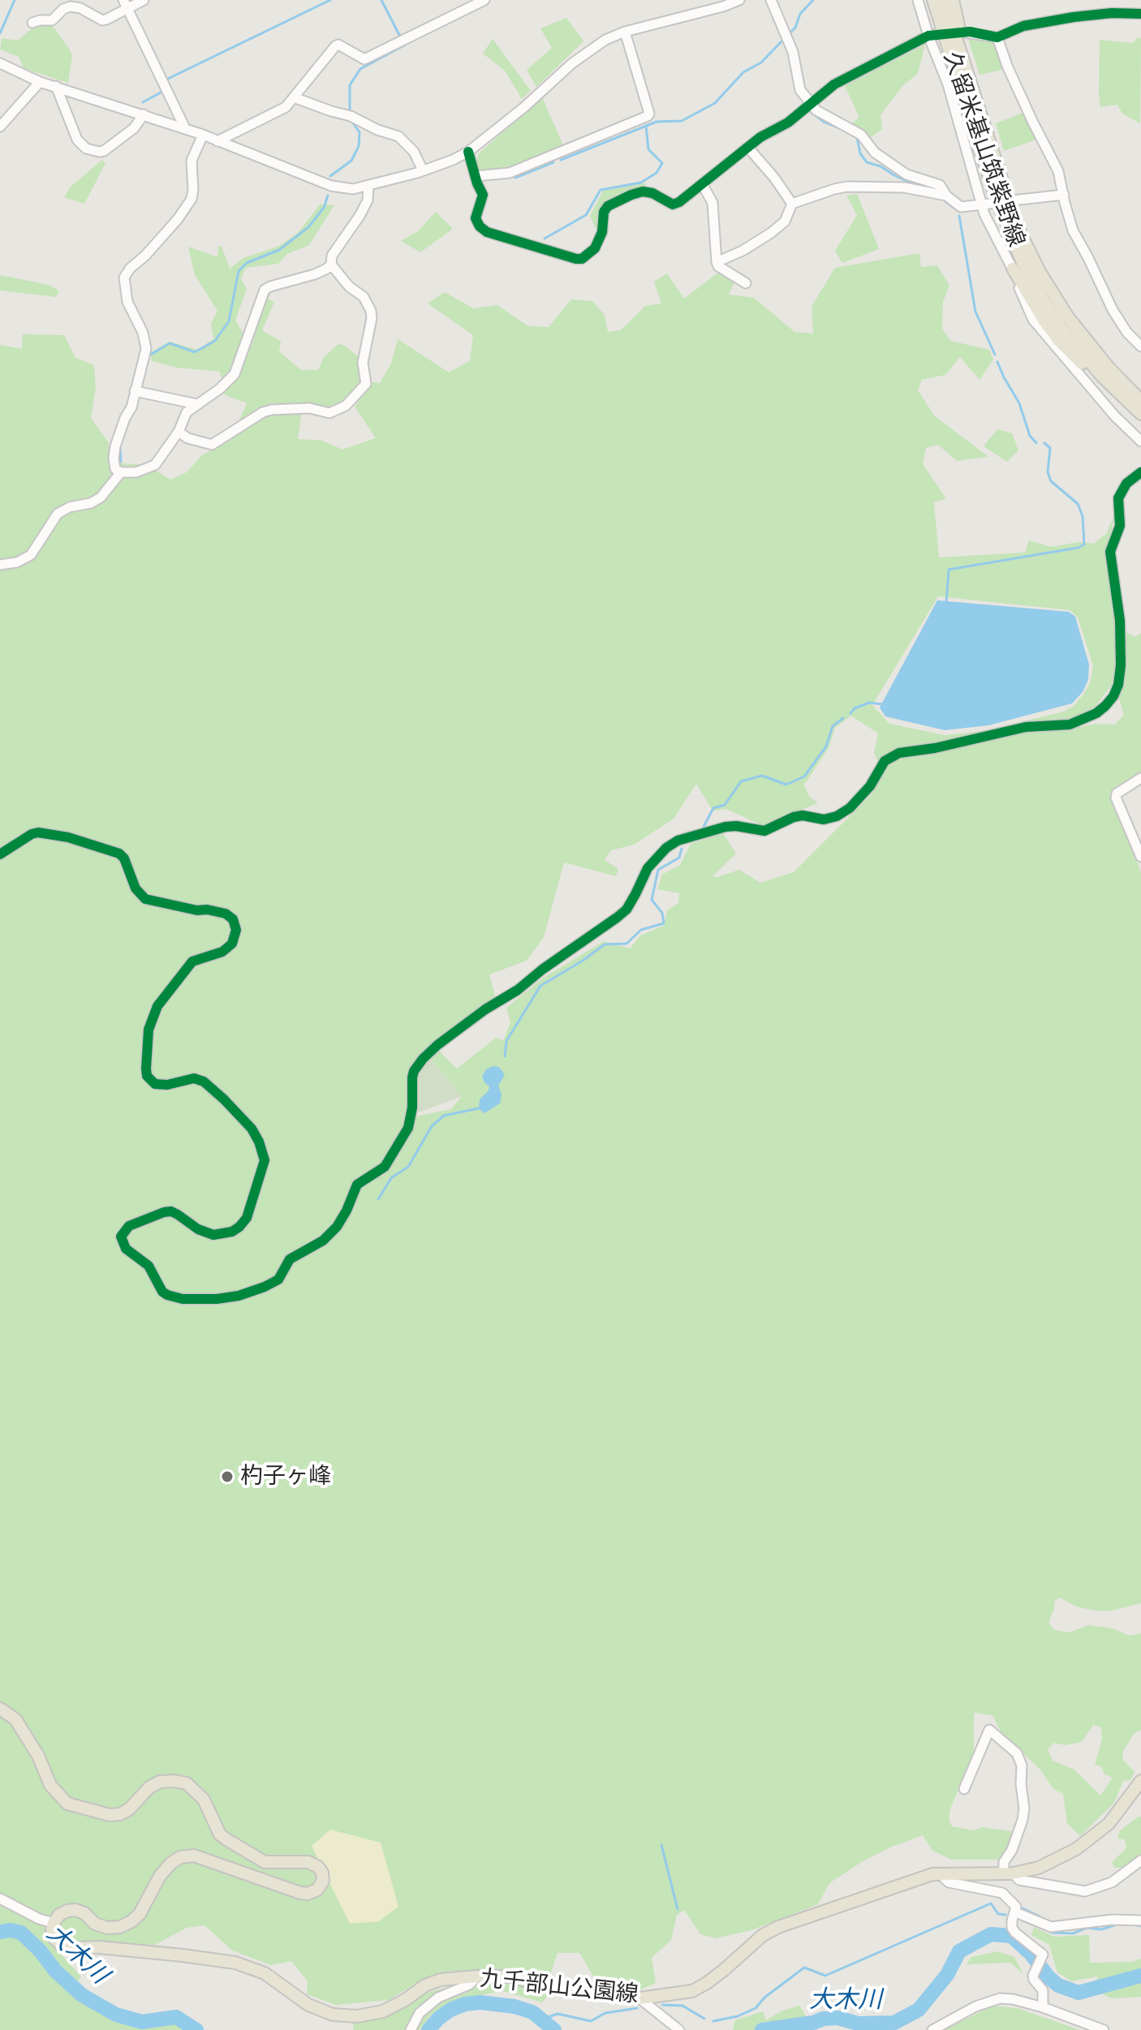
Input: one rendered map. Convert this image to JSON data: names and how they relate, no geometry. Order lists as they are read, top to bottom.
{
  "streets": {
    "main road": ["久留米基山筑紫野線", "九千部山公園線"]
  },
  "water": ["大木川"],
  "places": ["杓子ヶ峰"]
}
